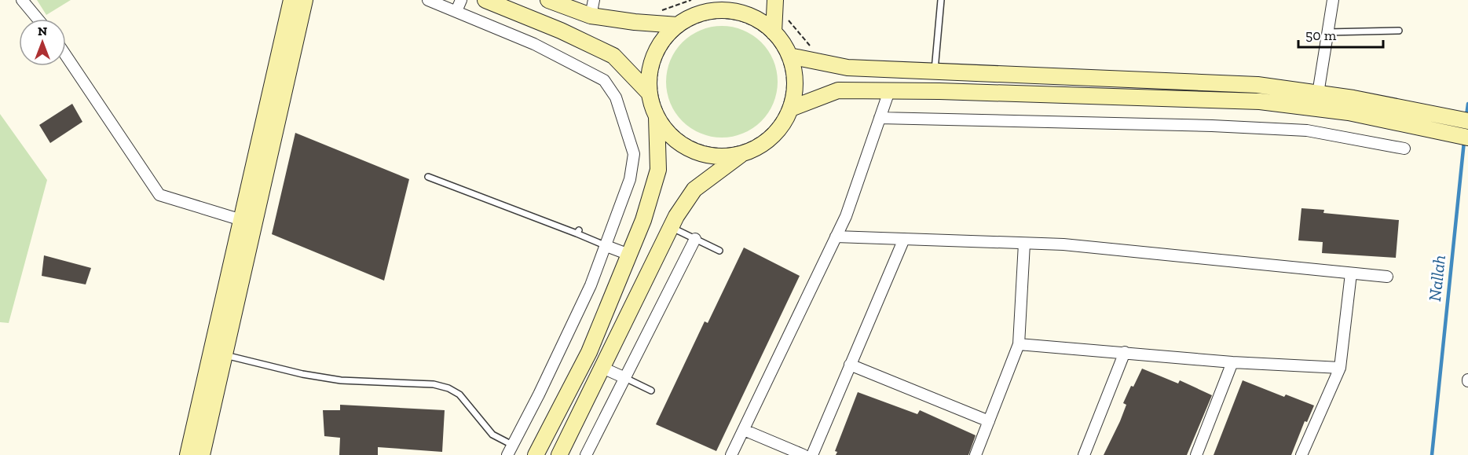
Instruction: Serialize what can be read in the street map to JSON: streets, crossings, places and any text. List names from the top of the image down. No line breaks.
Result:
{"water":["Nallah"],"scale_bar":"50 m","north":"top"}
